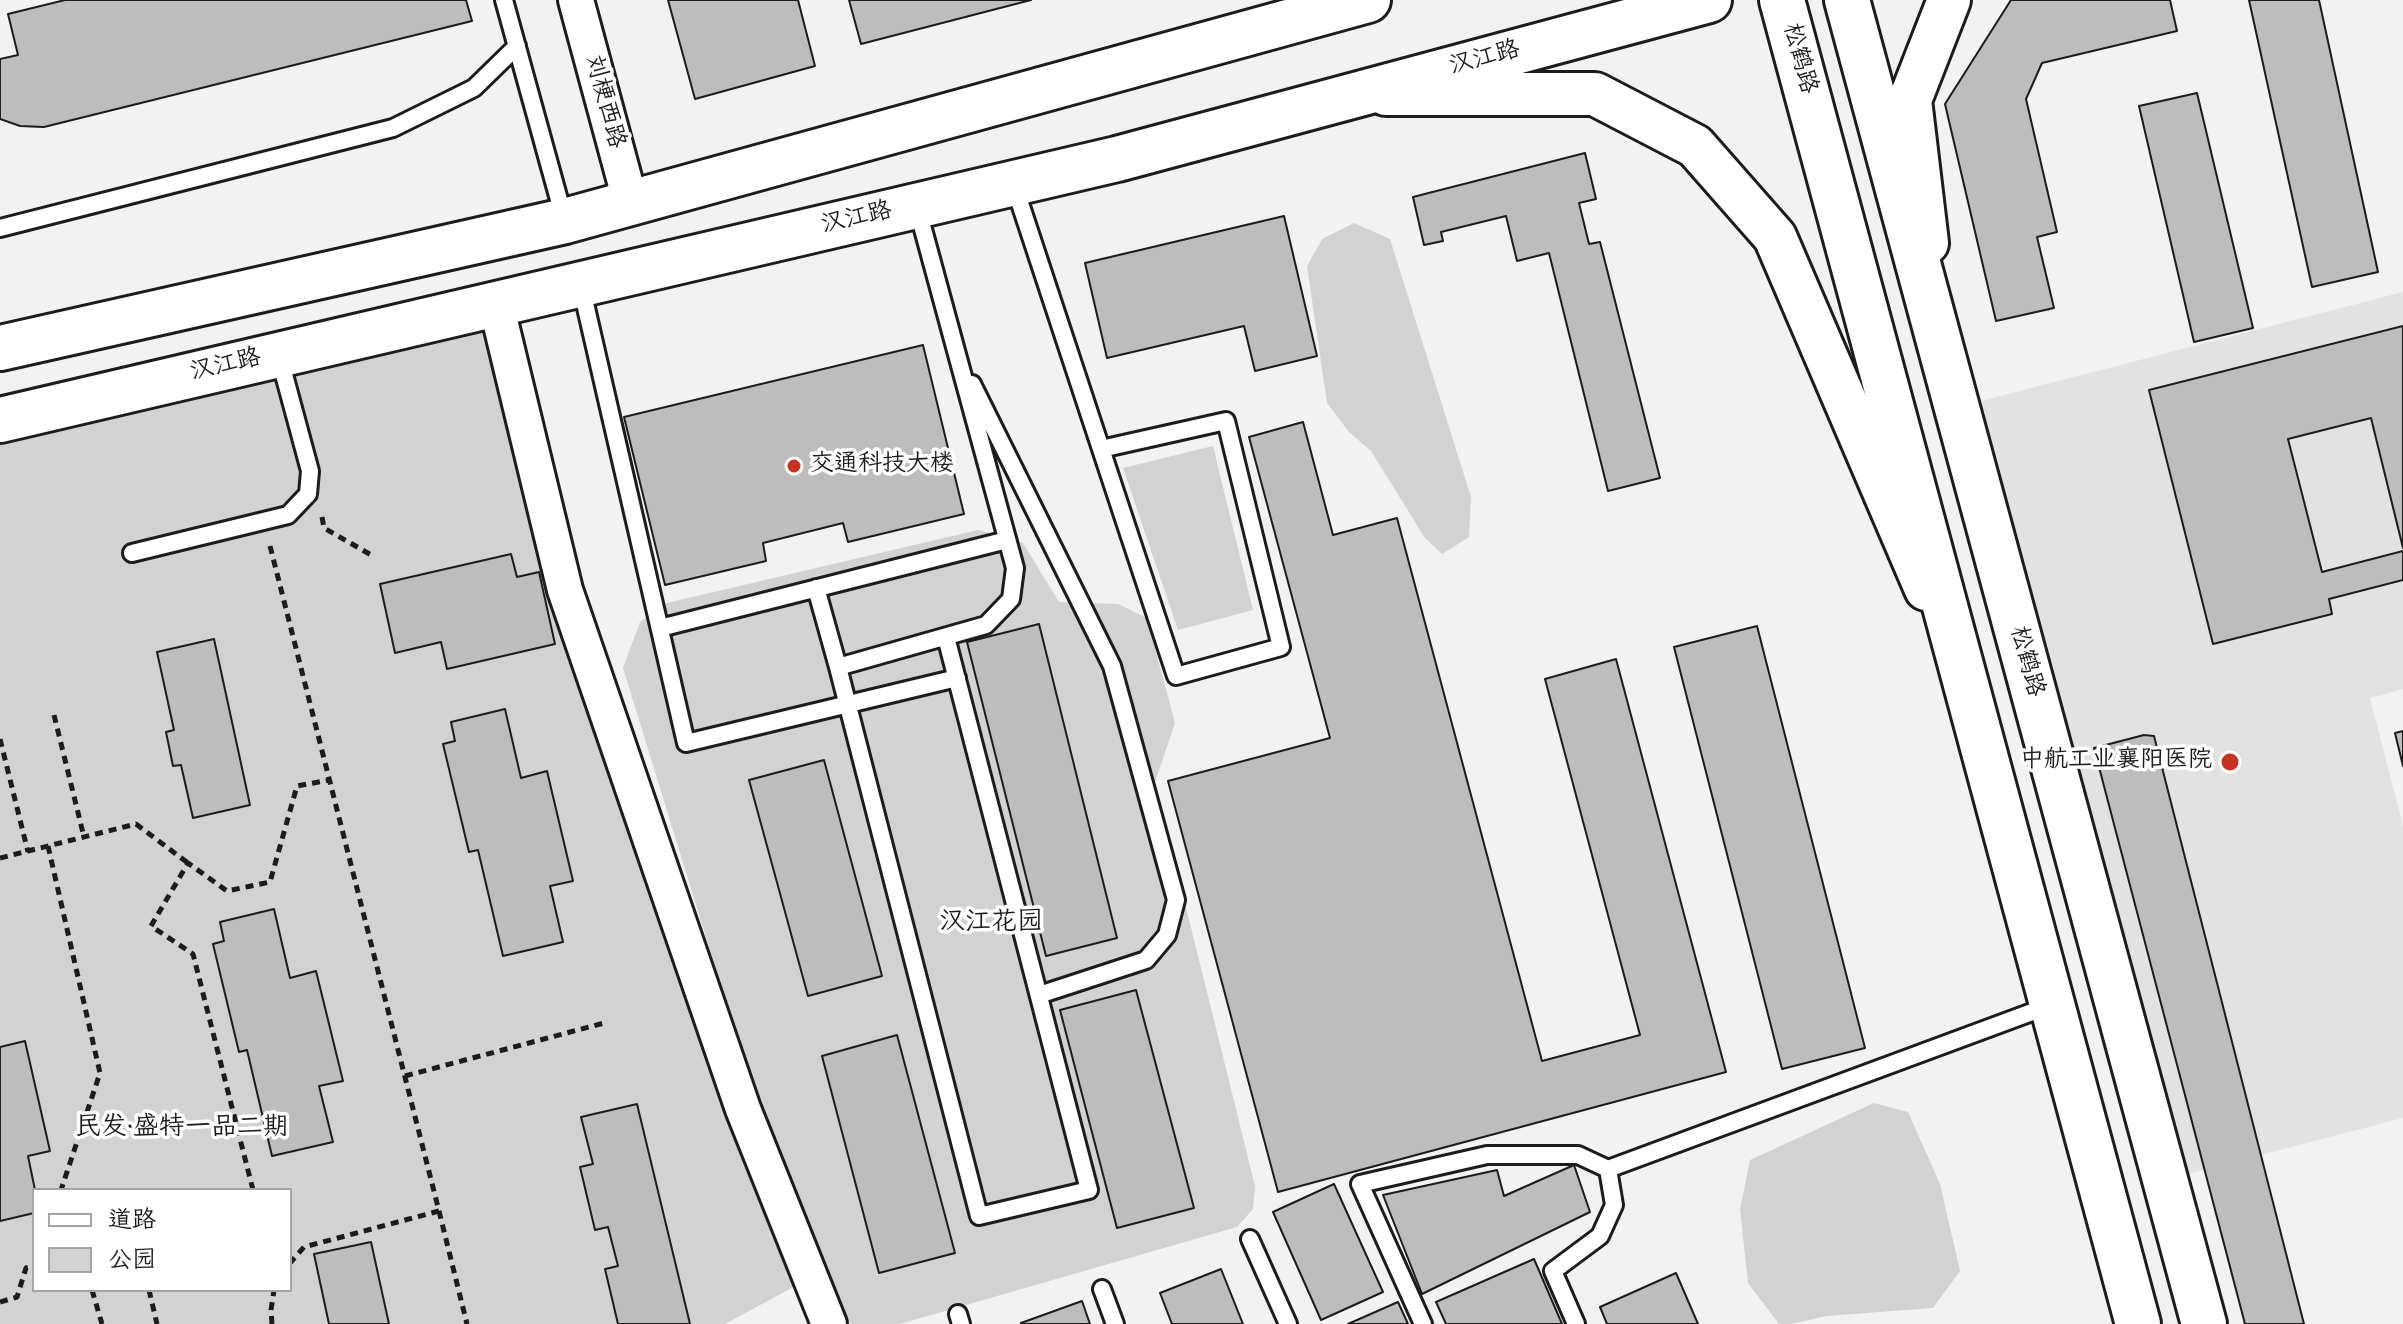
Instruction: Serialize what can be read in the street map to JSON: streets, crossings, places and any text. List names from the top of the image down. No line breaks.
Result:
{"streets":{"main road":["松鹤路","汉江路"],"street":["刘梗西路"]},"districts":["汉江花园","民发·盛特一品二期"],"places":["交通科技大楼","中航工业襄阳医院"],"legend":["道路","公园"]}
